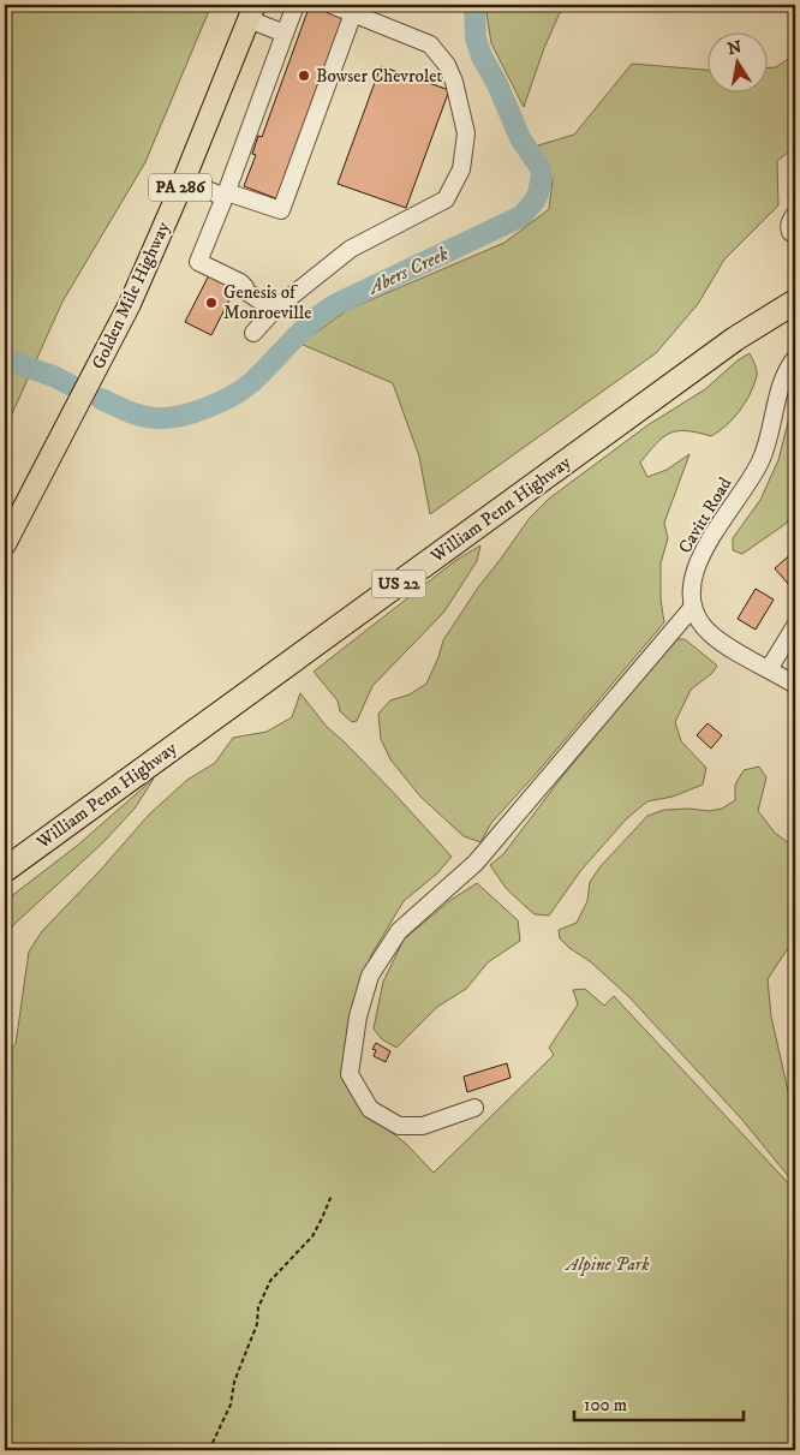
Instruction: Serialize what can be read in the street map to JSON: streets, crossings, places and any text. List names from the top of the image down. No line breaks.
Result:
{"streets":{"highway":["William Penn Highway","US 22"],"main road":["PA 286","Golden Mile Highway"],"street":["Cavitt Road"]},"water":["Abers Creek"],"parks":["Alpine Park"],"places":["Bowser Chevrolet","Genesis of Monroeville"],"scale_bar":"100 m","north":"top"}
